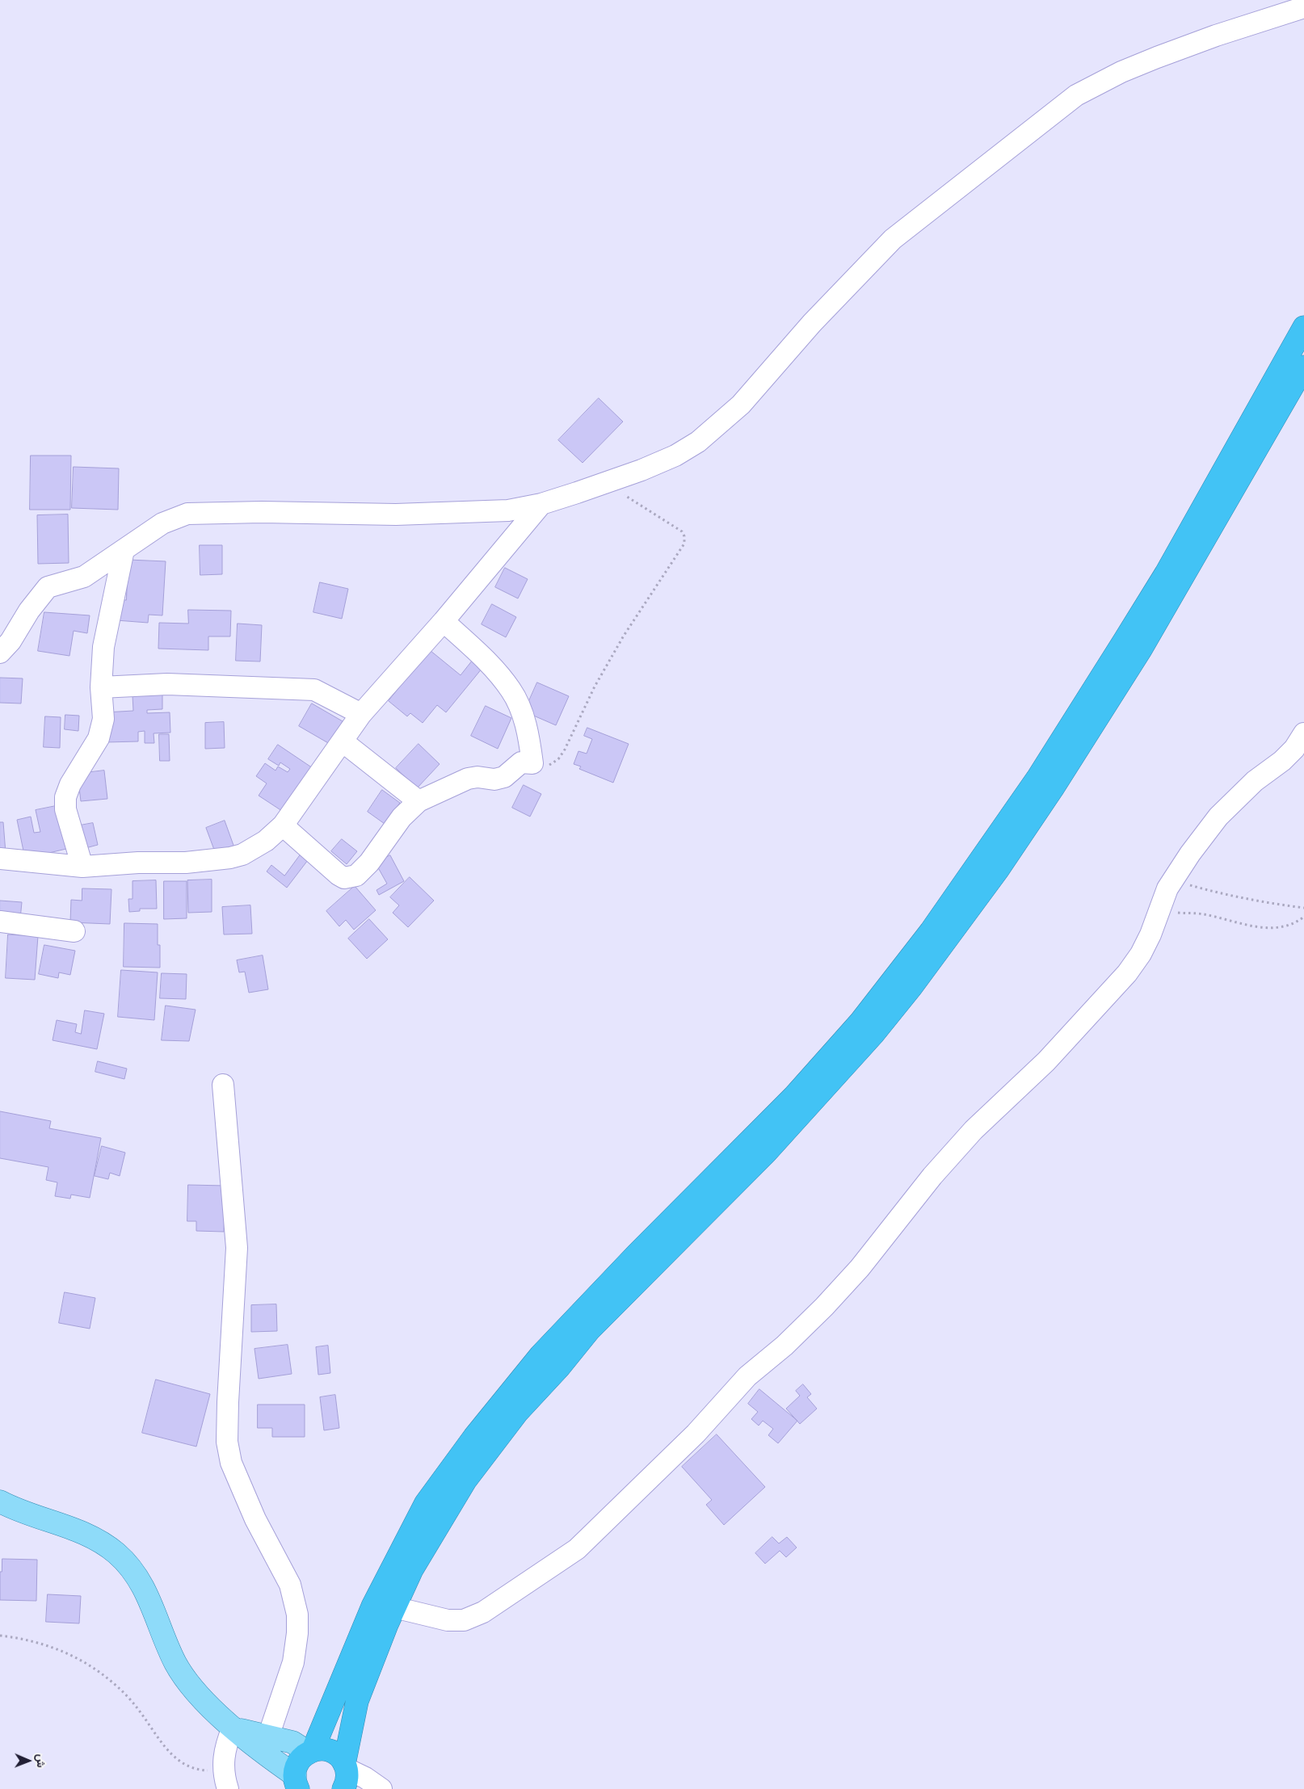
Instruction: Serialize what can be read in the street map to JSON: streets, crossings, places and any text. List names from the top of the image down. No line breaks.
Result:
{"north":"right"}
